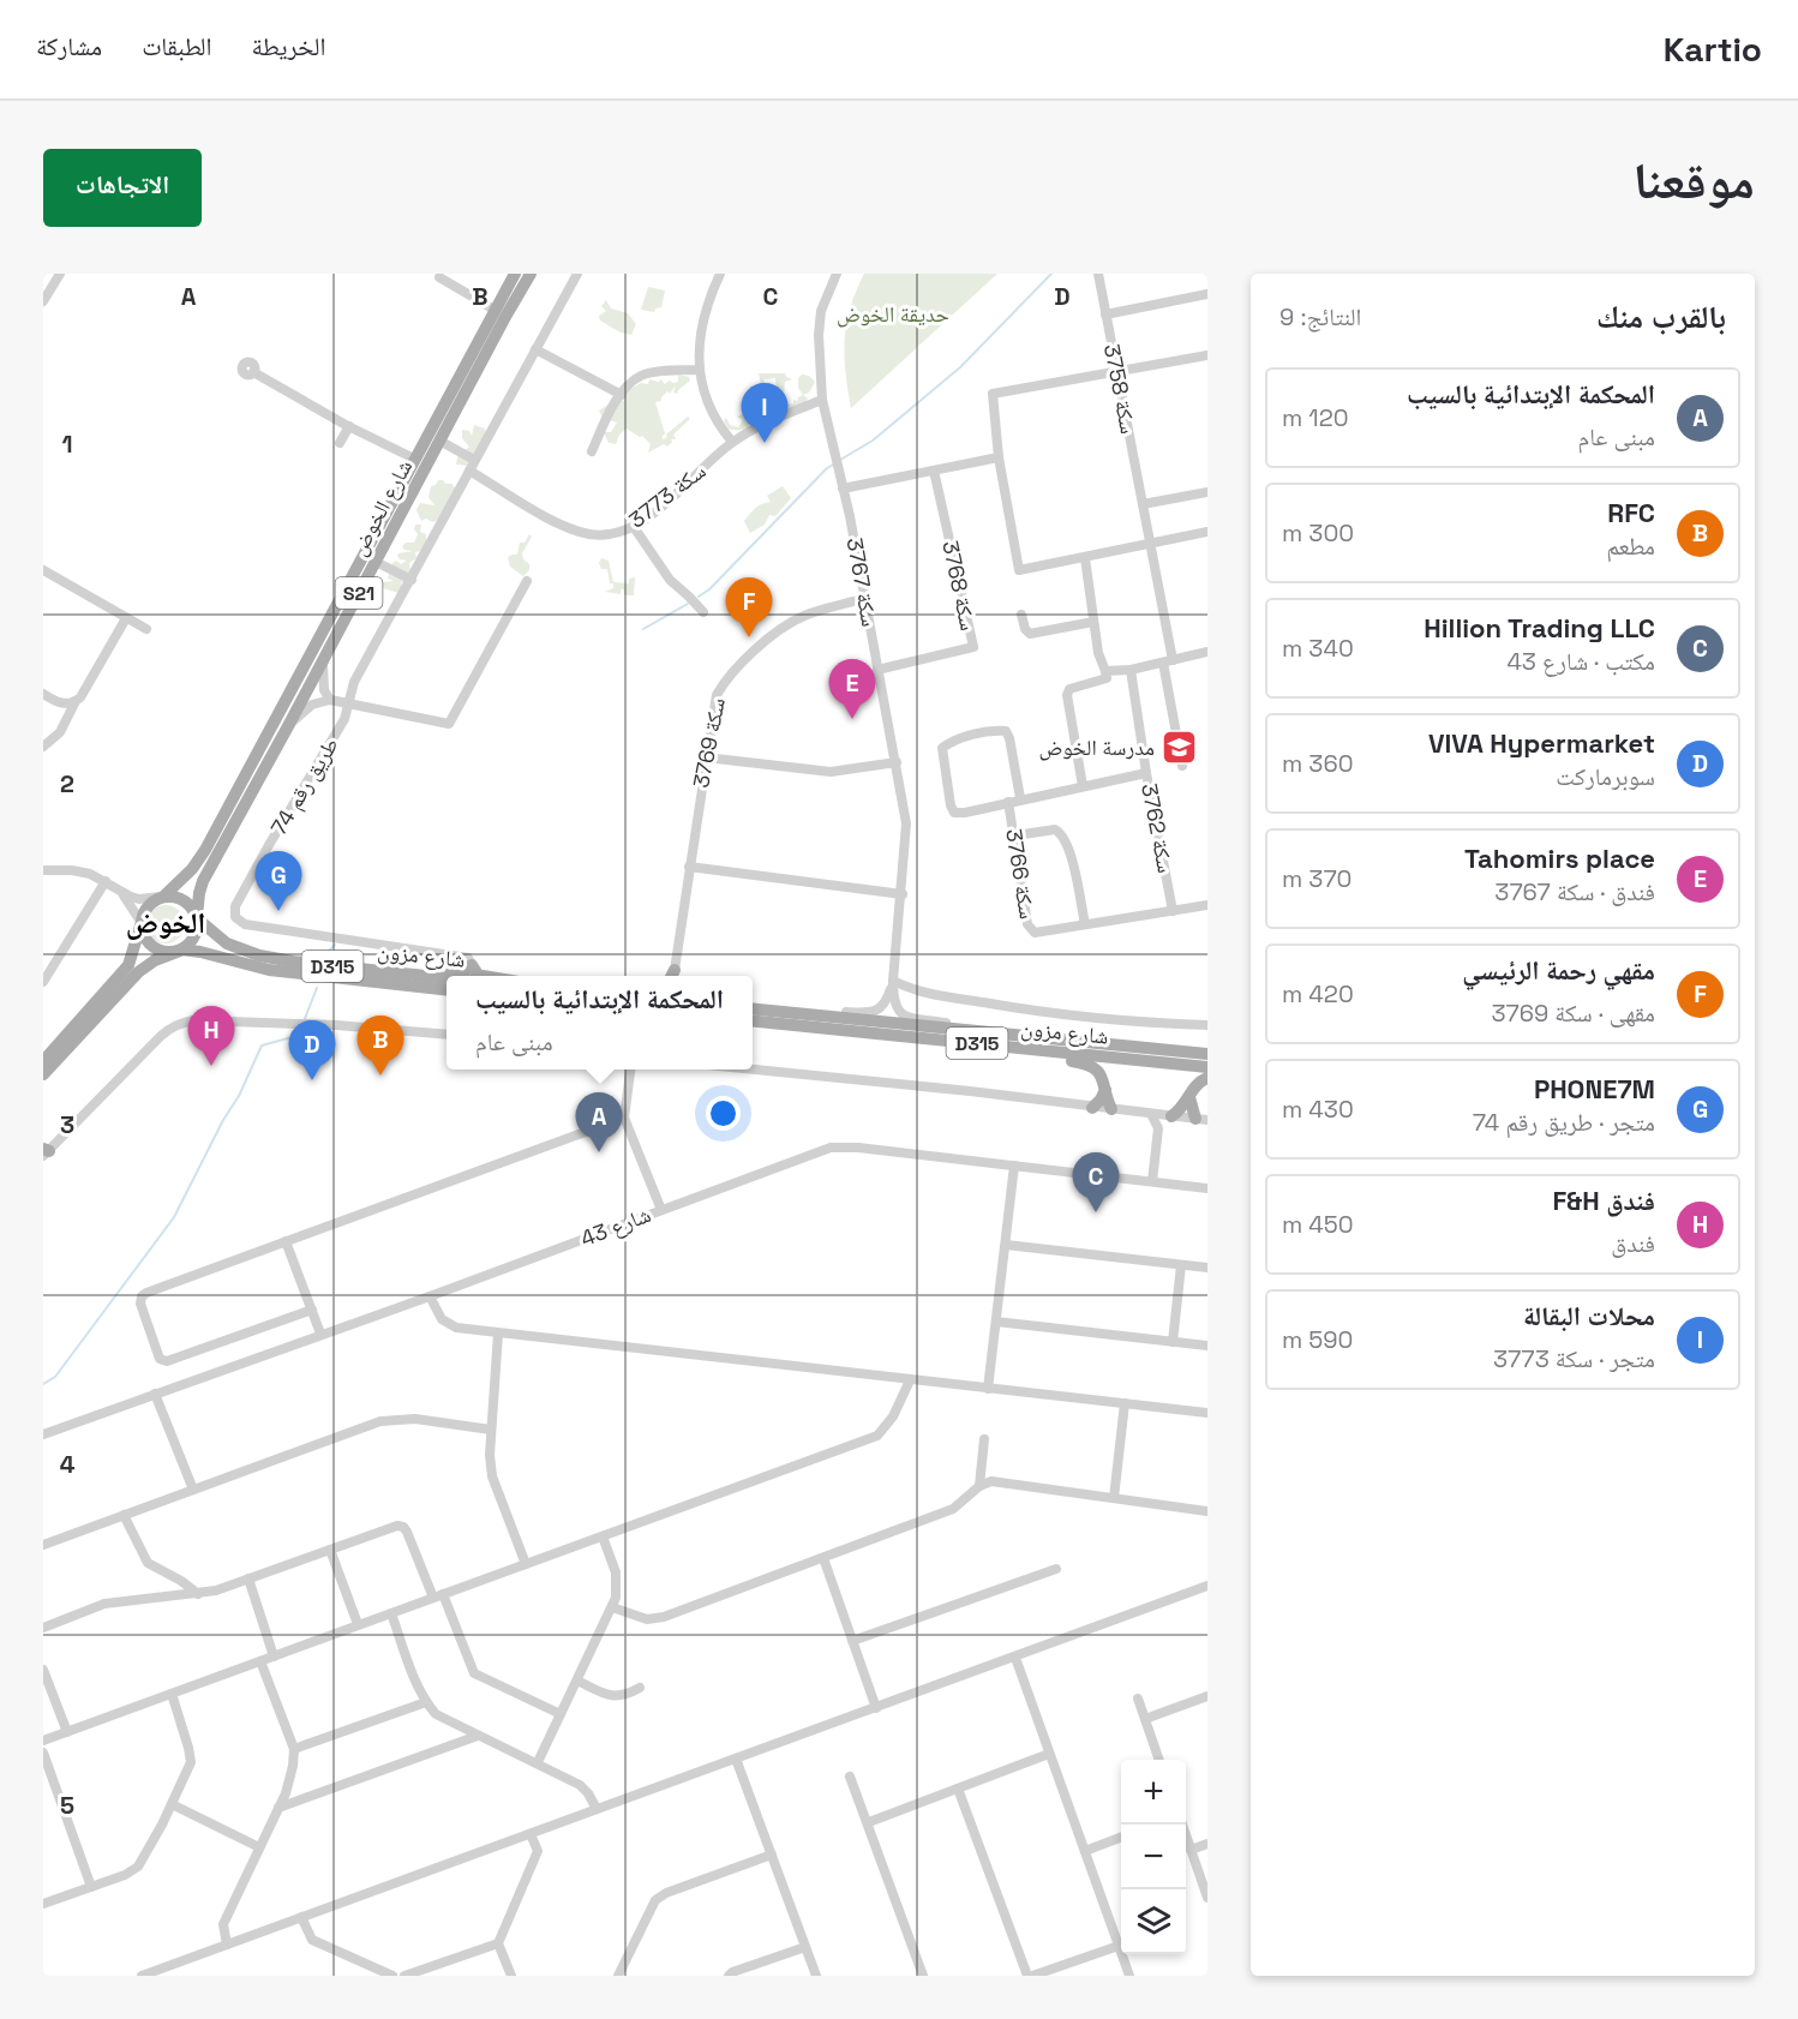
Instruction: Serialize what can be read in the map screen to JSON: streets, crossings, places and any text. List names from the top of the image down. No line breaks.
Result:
{"streets":{"main road":["شارع الخوض","S21","شارع مزون","D315"],"street":["سكة 3758","سكة 3773","سكة 3767","سكة 3768","سكة 3769","طريق رقم 74","سكة 3762","سكة 3766","شارع 43"]},"crossings":[["سكة 3773","سكة 3767"],["سكة 3773","طريق رقم 74"],["شارع الخوض","S21"],["شارع الخوض","طريق رقم 74"],["شارع الخوض","شارع مزون"],["سكة 3767","سكة 3768"],["سكة 3767","سكة 3769"],["S21","شارع مزون"],["سكة 3762","سكة 3766"]],"districts":["الخوض"],"parks":["حديقة الخوض"],"places":{"school or university":["مدرسة الخوض"]},"page":{"header":"Kartio","nav":["الخريطة","الطبقات","مشاركة"],"title":"موقعنا","buttons":"الاتجاهات","heading":["بالقرب منك","النتائج: 9"],"list":[{"mark":"A","name":"المحكمة الإبتدائية بالسيب","note":"مبنى عام","value":"120 m"},{"mark":"B","name":"RFC","note":"مطعم","value":"300 m"},{"mark":"C","name":"Hillion Trading LLC","note":"مكتب · شارع 43","value":"340 m"},{"mark":"D","name":"VIVA Hypermarket","note":"سوبرماركت","value":"360 m"},{"mark":"E","name":"Tahomirs place","note":"فندق · سكة 3767","value":"370 m"},{"mark":"F","name":"مقهي رحمة الرئيسي","note":"مقهى · سكة 3769","value":"420 m"},{"mark":"G","name":"PHONE7M","note":"متجر · طريق رقم 74","value":"430 m"},{"mark":"H","name":"فندق F&H","note":"فندق","value":"450 m"},{"mark":"I","name":"محلات البقالة","note":"متجر · سكة 3773","value":"590 m"}],"pins":["I","F","E","G","H","B","D","A","C"],"popup":["المحكمة الإبتدائية بالسيب","مبنى عام"],"map_buttons":["+","−"]},"grid":{"columns":["A","B","C","D"],"rows":["1","2","3","4","5"]}}
